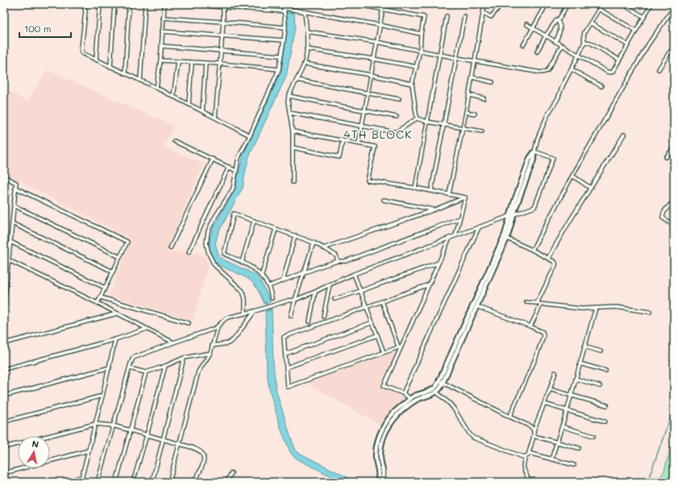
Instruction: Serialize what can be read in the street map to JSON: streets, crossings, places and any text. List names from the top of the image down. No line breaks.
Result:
{"districts":["4TH BLOCK"],"scale_bar":"100 m","north":"top"}
